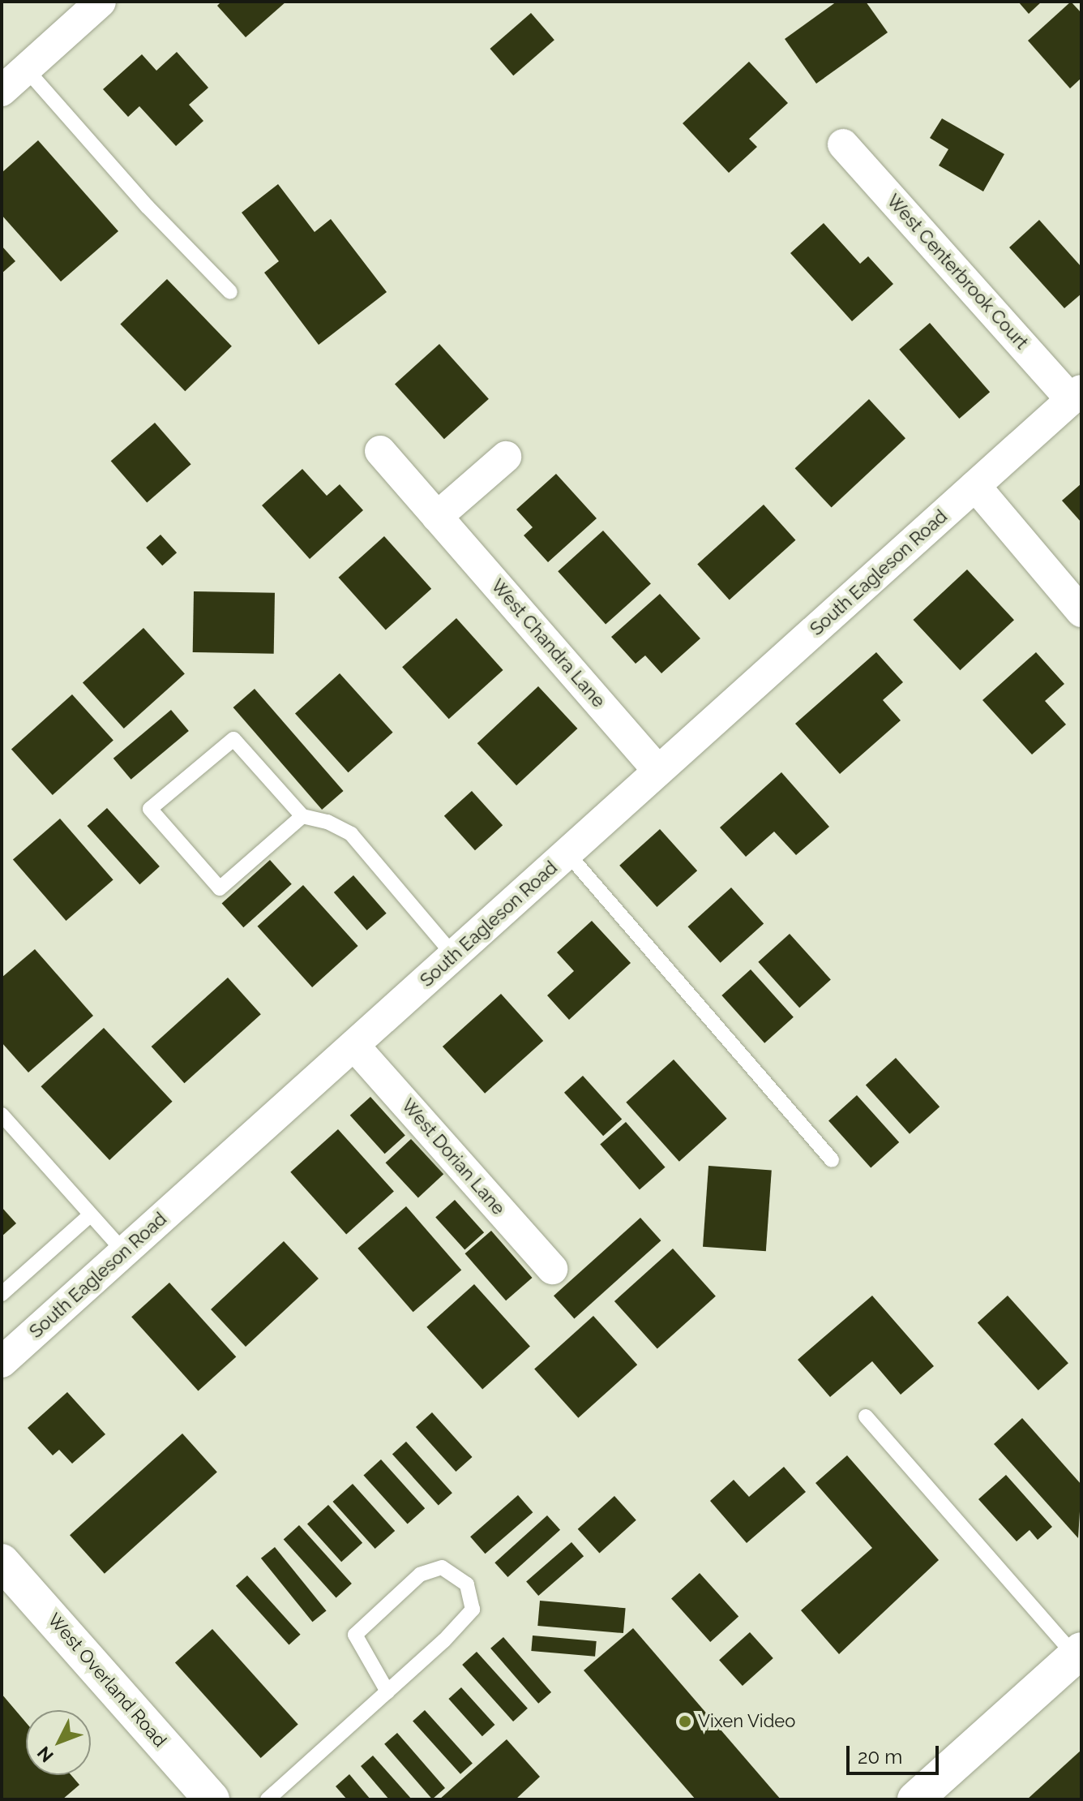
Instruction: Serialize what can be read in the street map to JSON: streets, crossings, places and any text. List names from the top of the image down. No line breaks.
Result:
{"streets":{"main road":["West Overland Road"],"street":["West Centerbrook Court","South Eagleson Road","West Chandra Lane","West Dorian Lane"]},"crossings":[["West Centerbrook Court","South Eagleson Road"],["South Eagleson Road","West Chandra Lane"],["South Eagleson Road","West Dorian Lane"]],"places":["Vixen Video"],"scale_bar":"20 m","north":"bottom left"}
